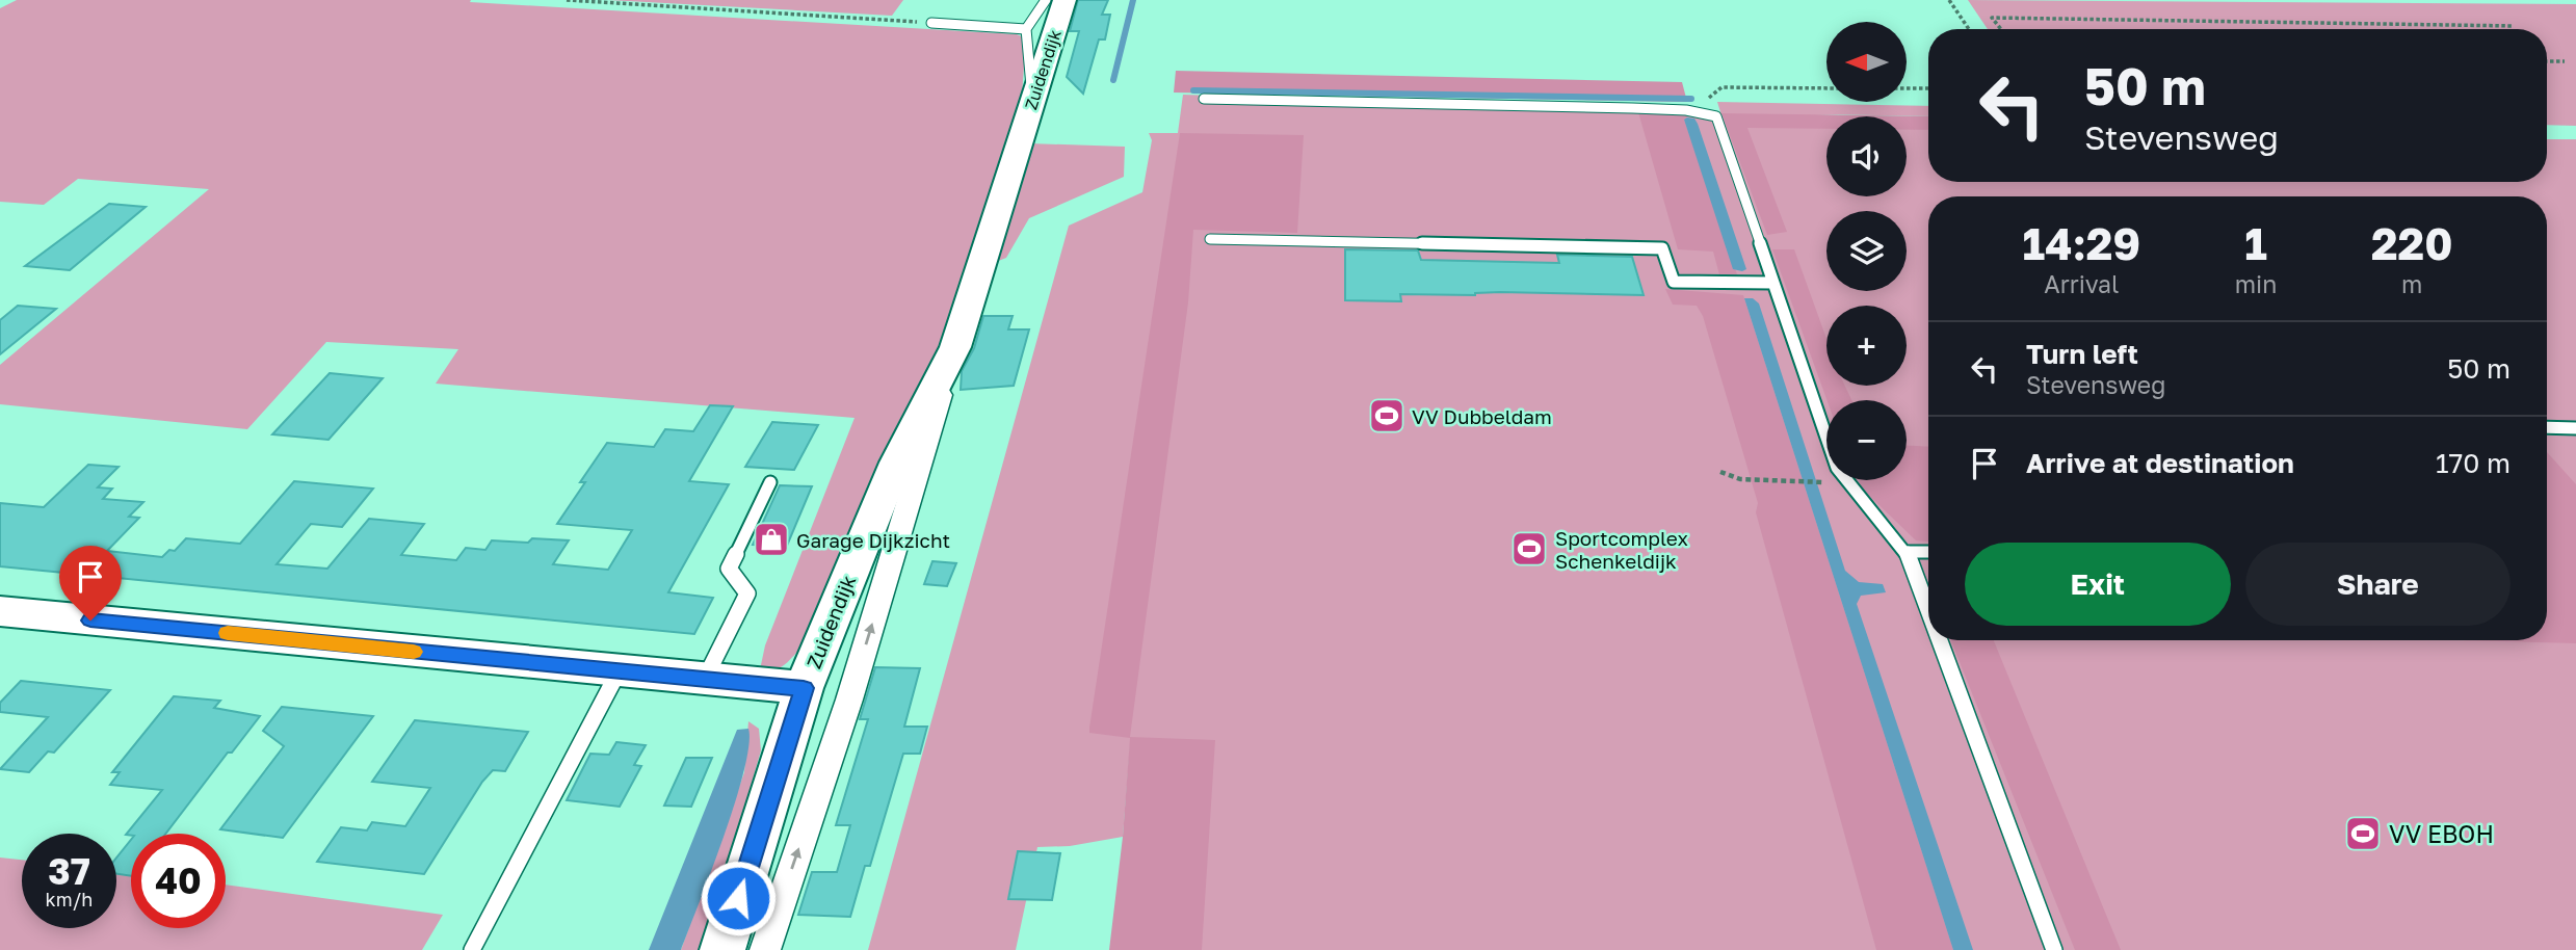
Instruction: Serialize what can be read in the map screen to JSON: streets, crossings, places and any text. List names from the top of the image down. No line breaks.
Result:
{"streets":{"street":["Zuidendijk"]},"places":{"sports":["VV Dubbeldam","Sportcomplex Schenkeldijk","VV EBOH"],"shop":["Garage Dijkzicht"]},"north":"left","page":{"map_buttons":["+","−"],"turn":["50 m","Stevensweg"],"eta":["14:29","Arrival","1","min","220","m"],"list":[{"name":"Turn left","note":"Stevensweg","value":"50 m"},{"name":"Arrive at destination","value":"170 m"}],"buttons":["Exit","Share"],"speed":"37 km/h","limit":"40"}}
